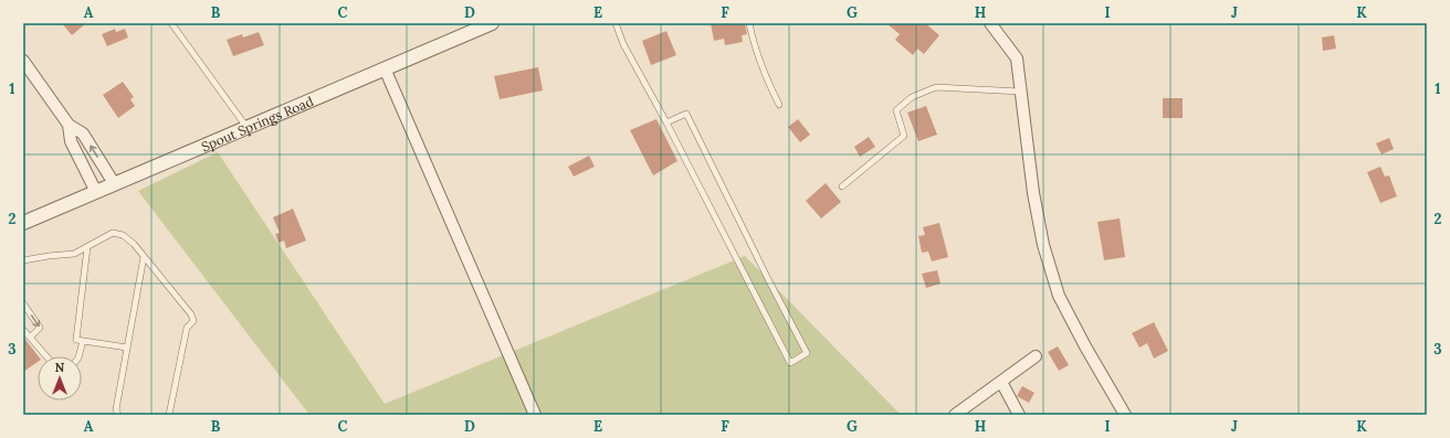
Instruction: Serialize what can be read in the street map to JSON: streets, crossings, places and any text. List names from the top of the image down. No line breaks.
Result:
{"streets":{"street":["Spout Springs Road"]},"north":"top","grid":{"columns":["A","B","C","D","E","F","G","H","I","J","K"],"rows":["1","2","3"]}}
